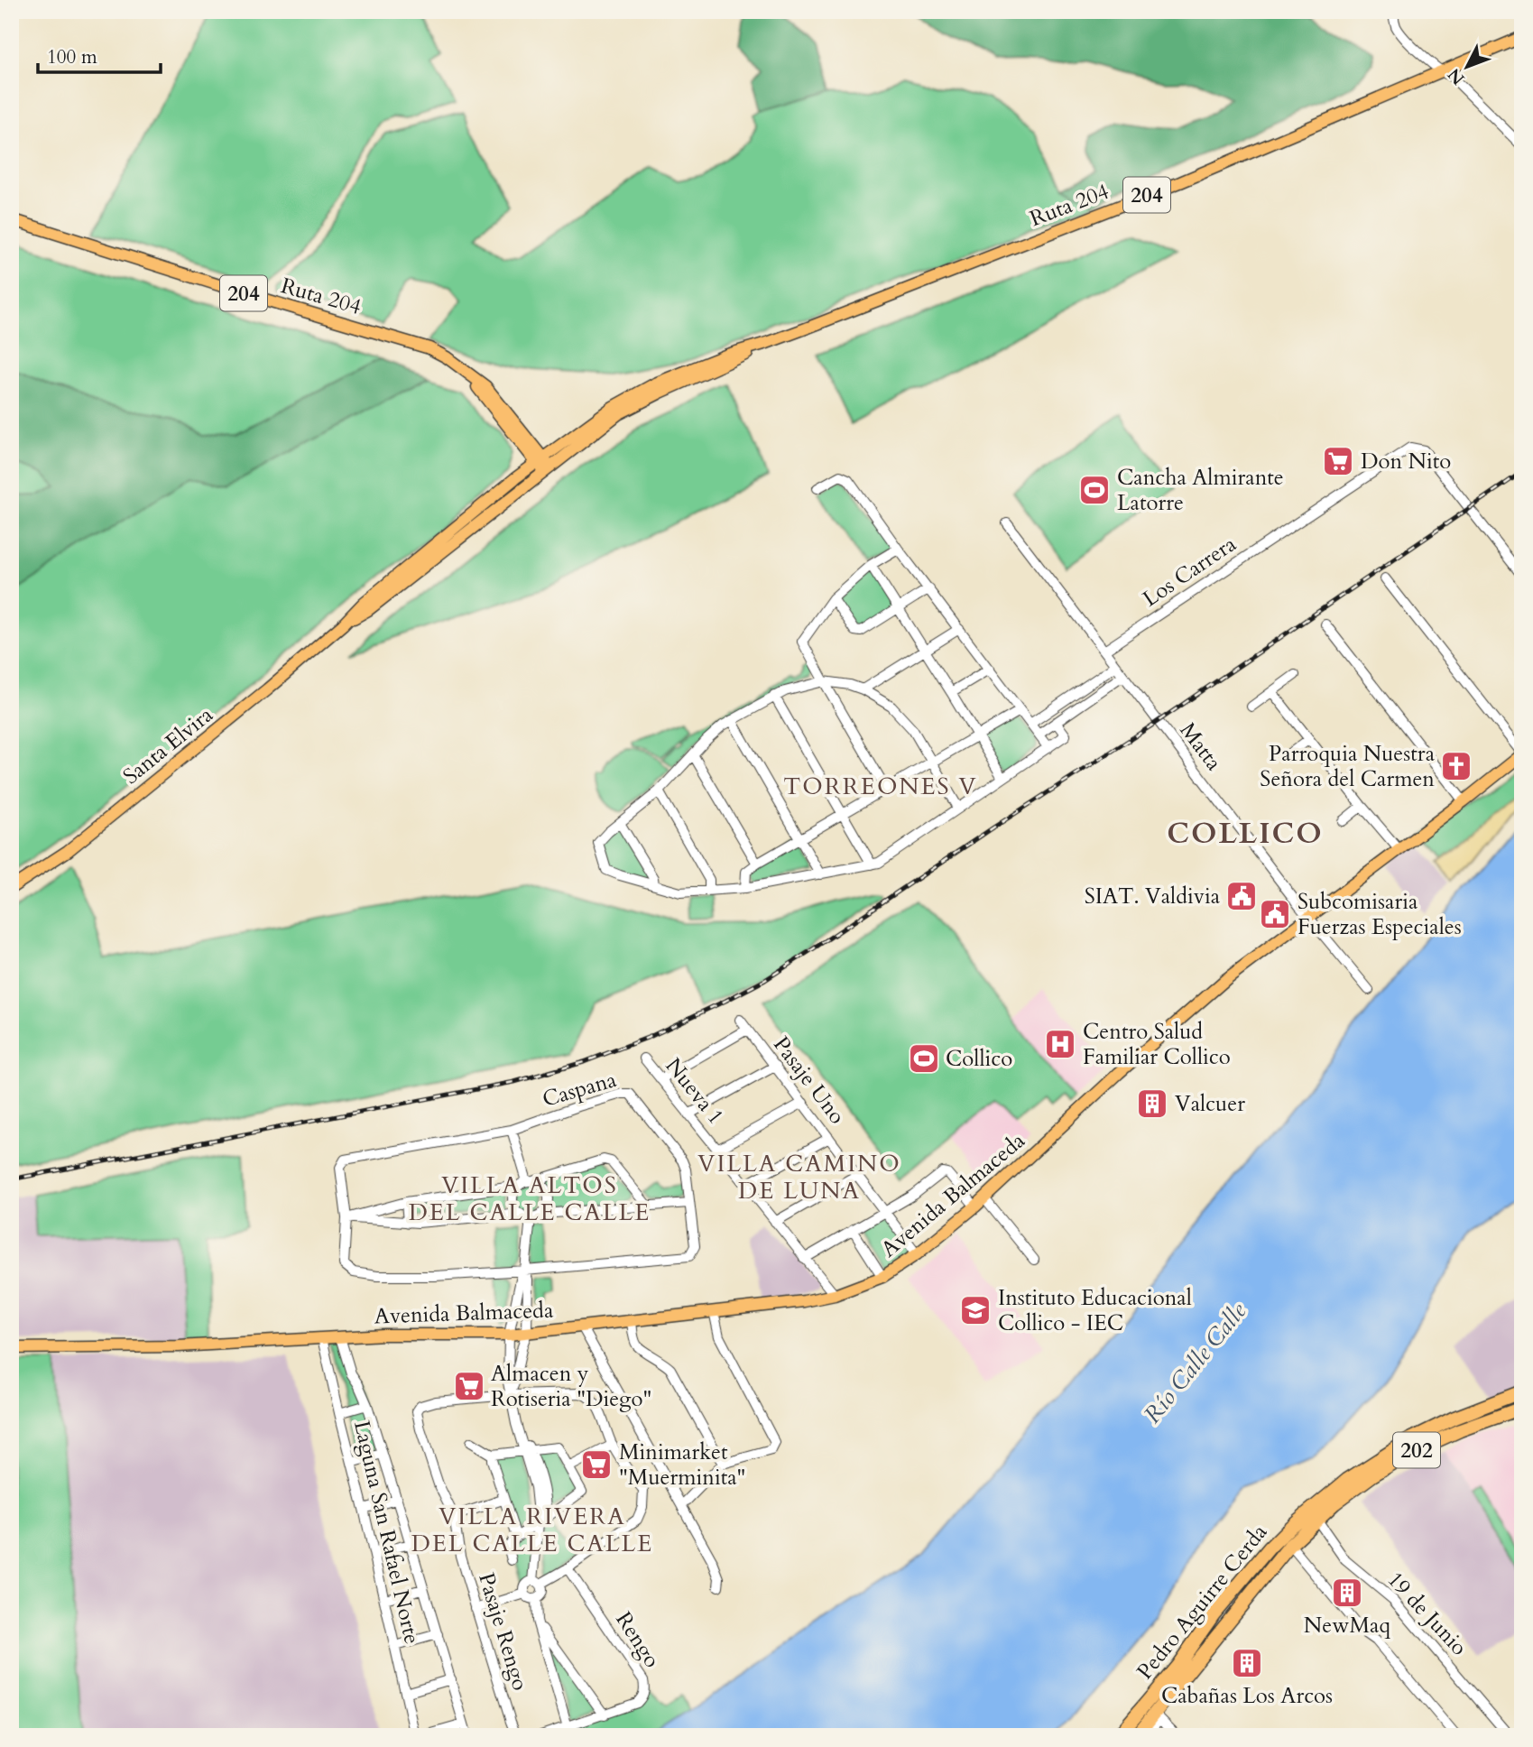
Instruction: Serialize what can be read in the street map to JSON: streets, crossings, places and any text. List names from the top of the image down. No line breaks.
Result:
{"streets":{"highway":["202","Pedro Aguirre Cerda"],"main road":["204","Ruta 204","Santa Elvira","Avenida Balmaceda"],"street":["Los Carrera","Matta","Pasaje Uno","Caspana","Nueva 1","Laguna San Rafael Norte","19 de Junio","Pasaje Rengo","Rengo"]},"crossings":[["Ruta 204","Santa Elvira"],["Los Carrera","Matta"],["Matta","Avenida Balmaceda"],["Pasaje Uno","Avenida Balmaceda"],["Nueva 1","Avenida Balmaceda"],["Avenida Balmaceda","Laguna San Rafael Norte"],["Pedro Aguirre Cerda","19 de Junio"]],"districts":["TORREONES V","COLLICO","VILLA CAMINO DE LUNA","VILLA ALTOS DEL CALLE CALLE","VILLA RIVERA DEL CALLE CALLE"],"water":["Río Calle Calle"],"places":{"supermarket":["Don Nito","Almacen y Rotiseria \"Diego\"","Minimarket \"Muerminita\""],"sports":["Cancha Almirante Latorre","Collico"],"church":["Parroquia Nuestra Señora del Carmen"],"public building":["SIAT. Valdivia","Subcomisaria Fuerzas Especiales"],"hospital":["Centro Salud Familiar Collico"],"building":["Valcuer","NewMaq","Cabañas Los Arcos"],"school or university":["Instituto Educacional Collico - IEC"]},"scale_bar":"100 m","north":"bottom left"}
